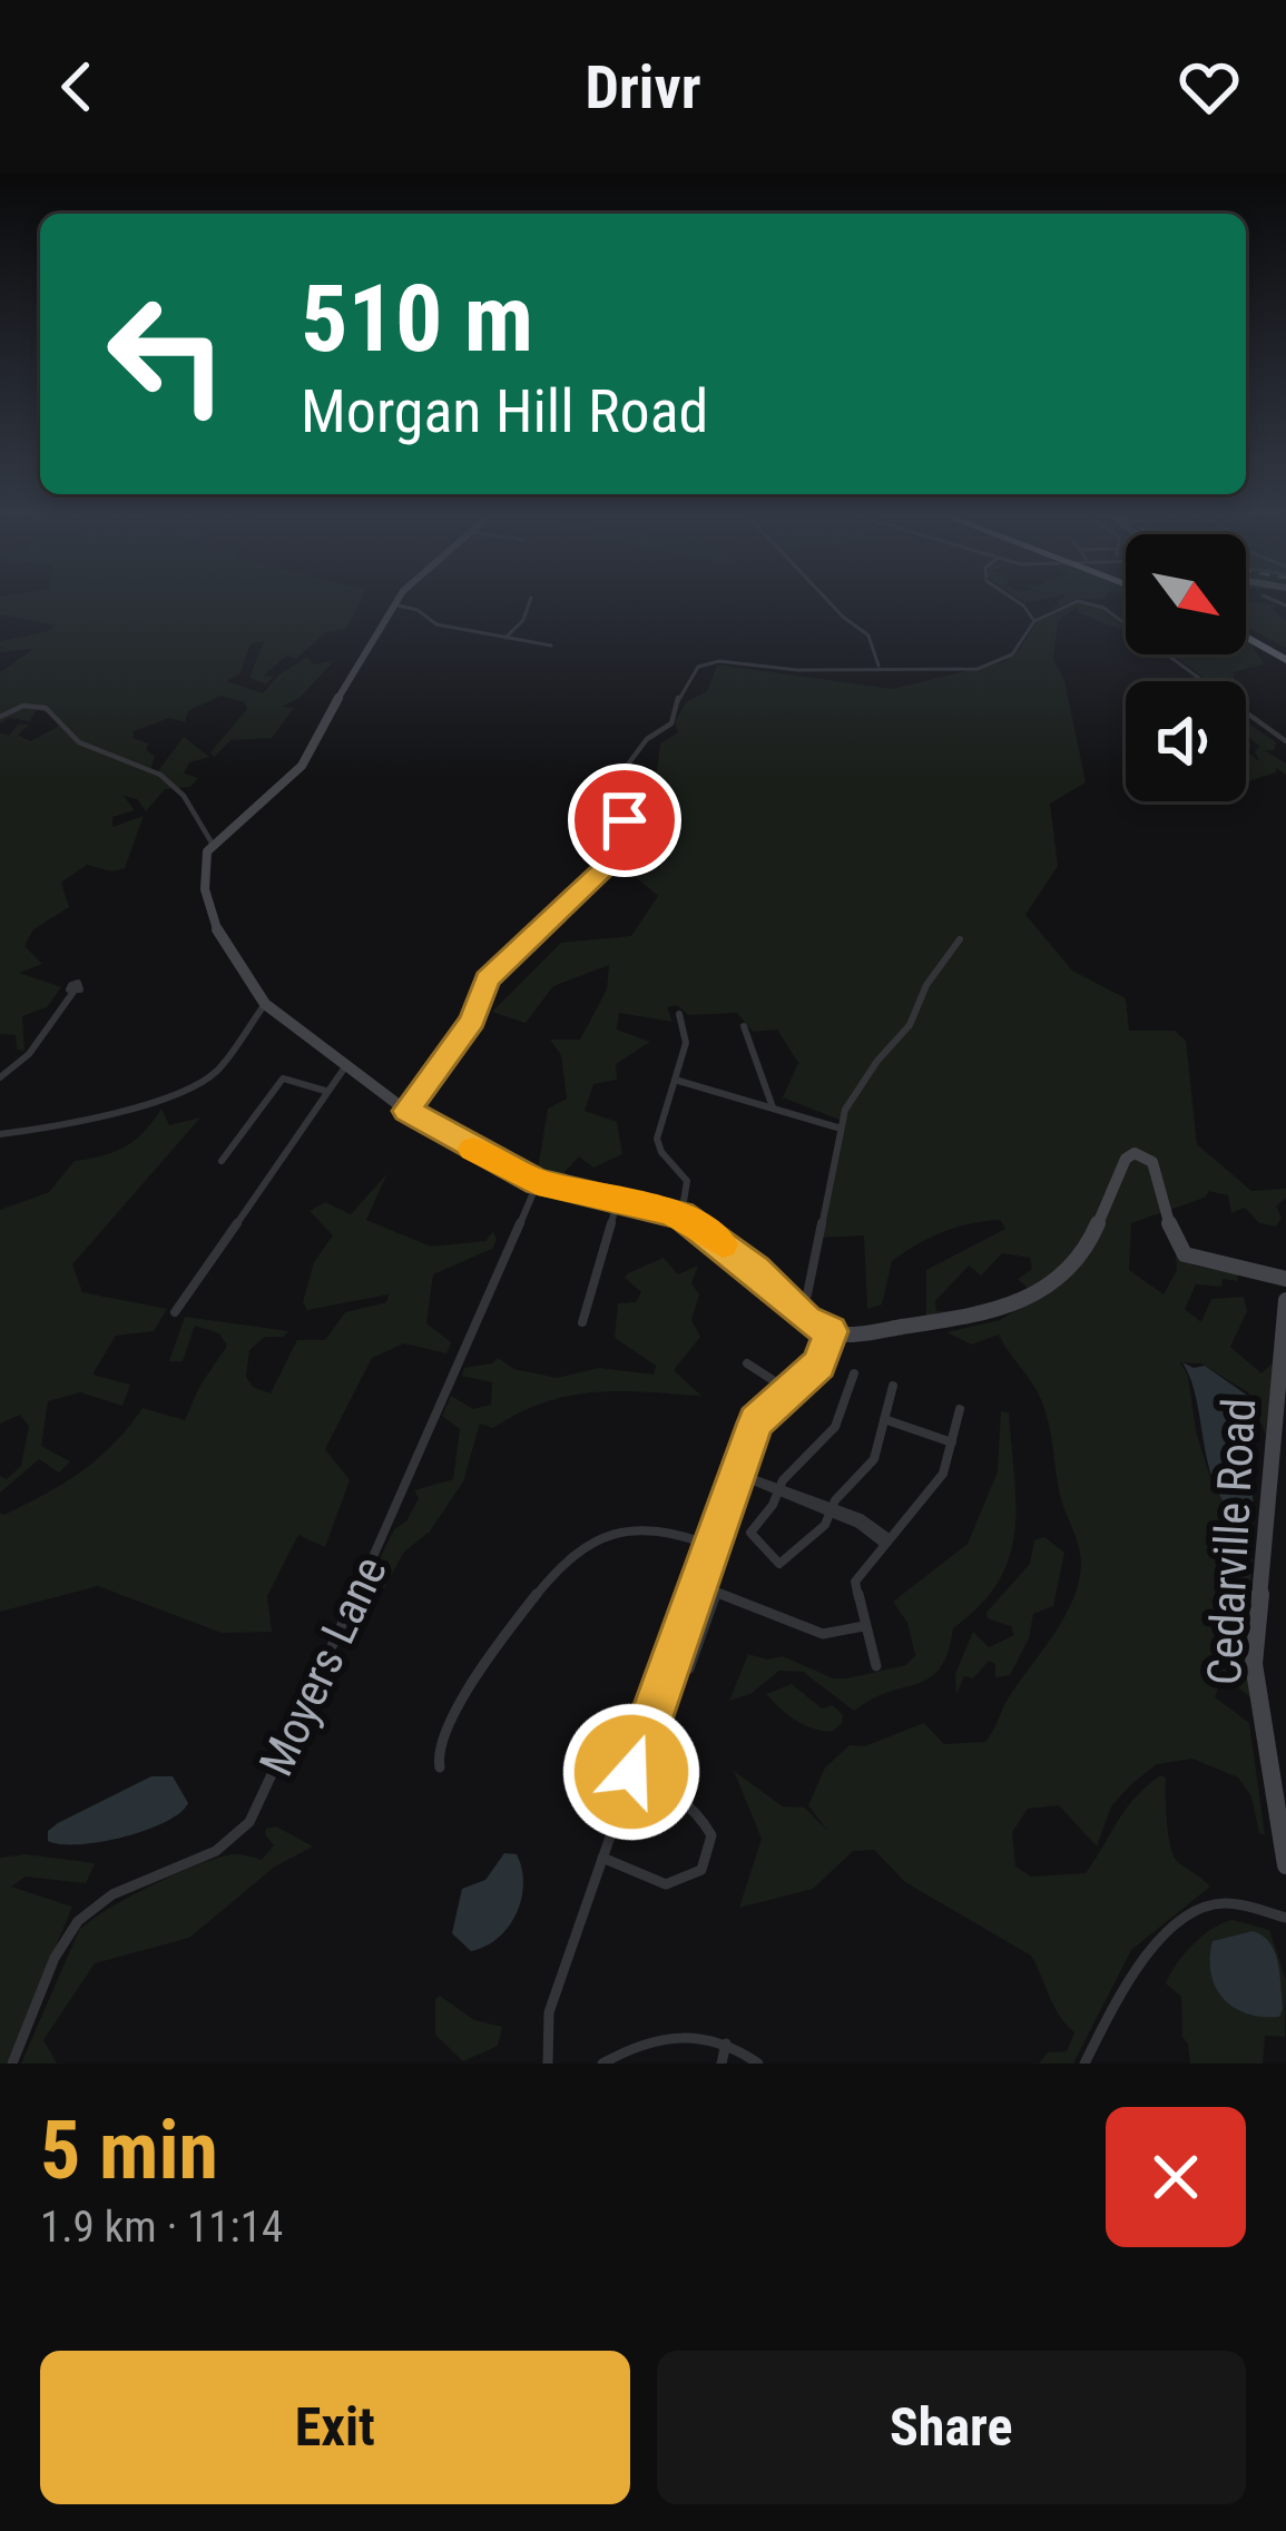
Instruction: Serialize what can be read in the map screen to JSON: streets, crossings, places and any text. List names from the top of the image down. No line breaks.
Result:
{"streets":{"main road":["Cedarville Road"],"street":["Moyers Lane"]},"north":"bottom right","page":{"header":"Drivr","turn":["510 m","Morgan Hill Road"],"heading":["5 min","1.9 km · 11:14"],"buttons":["Exit","Share"]}}
